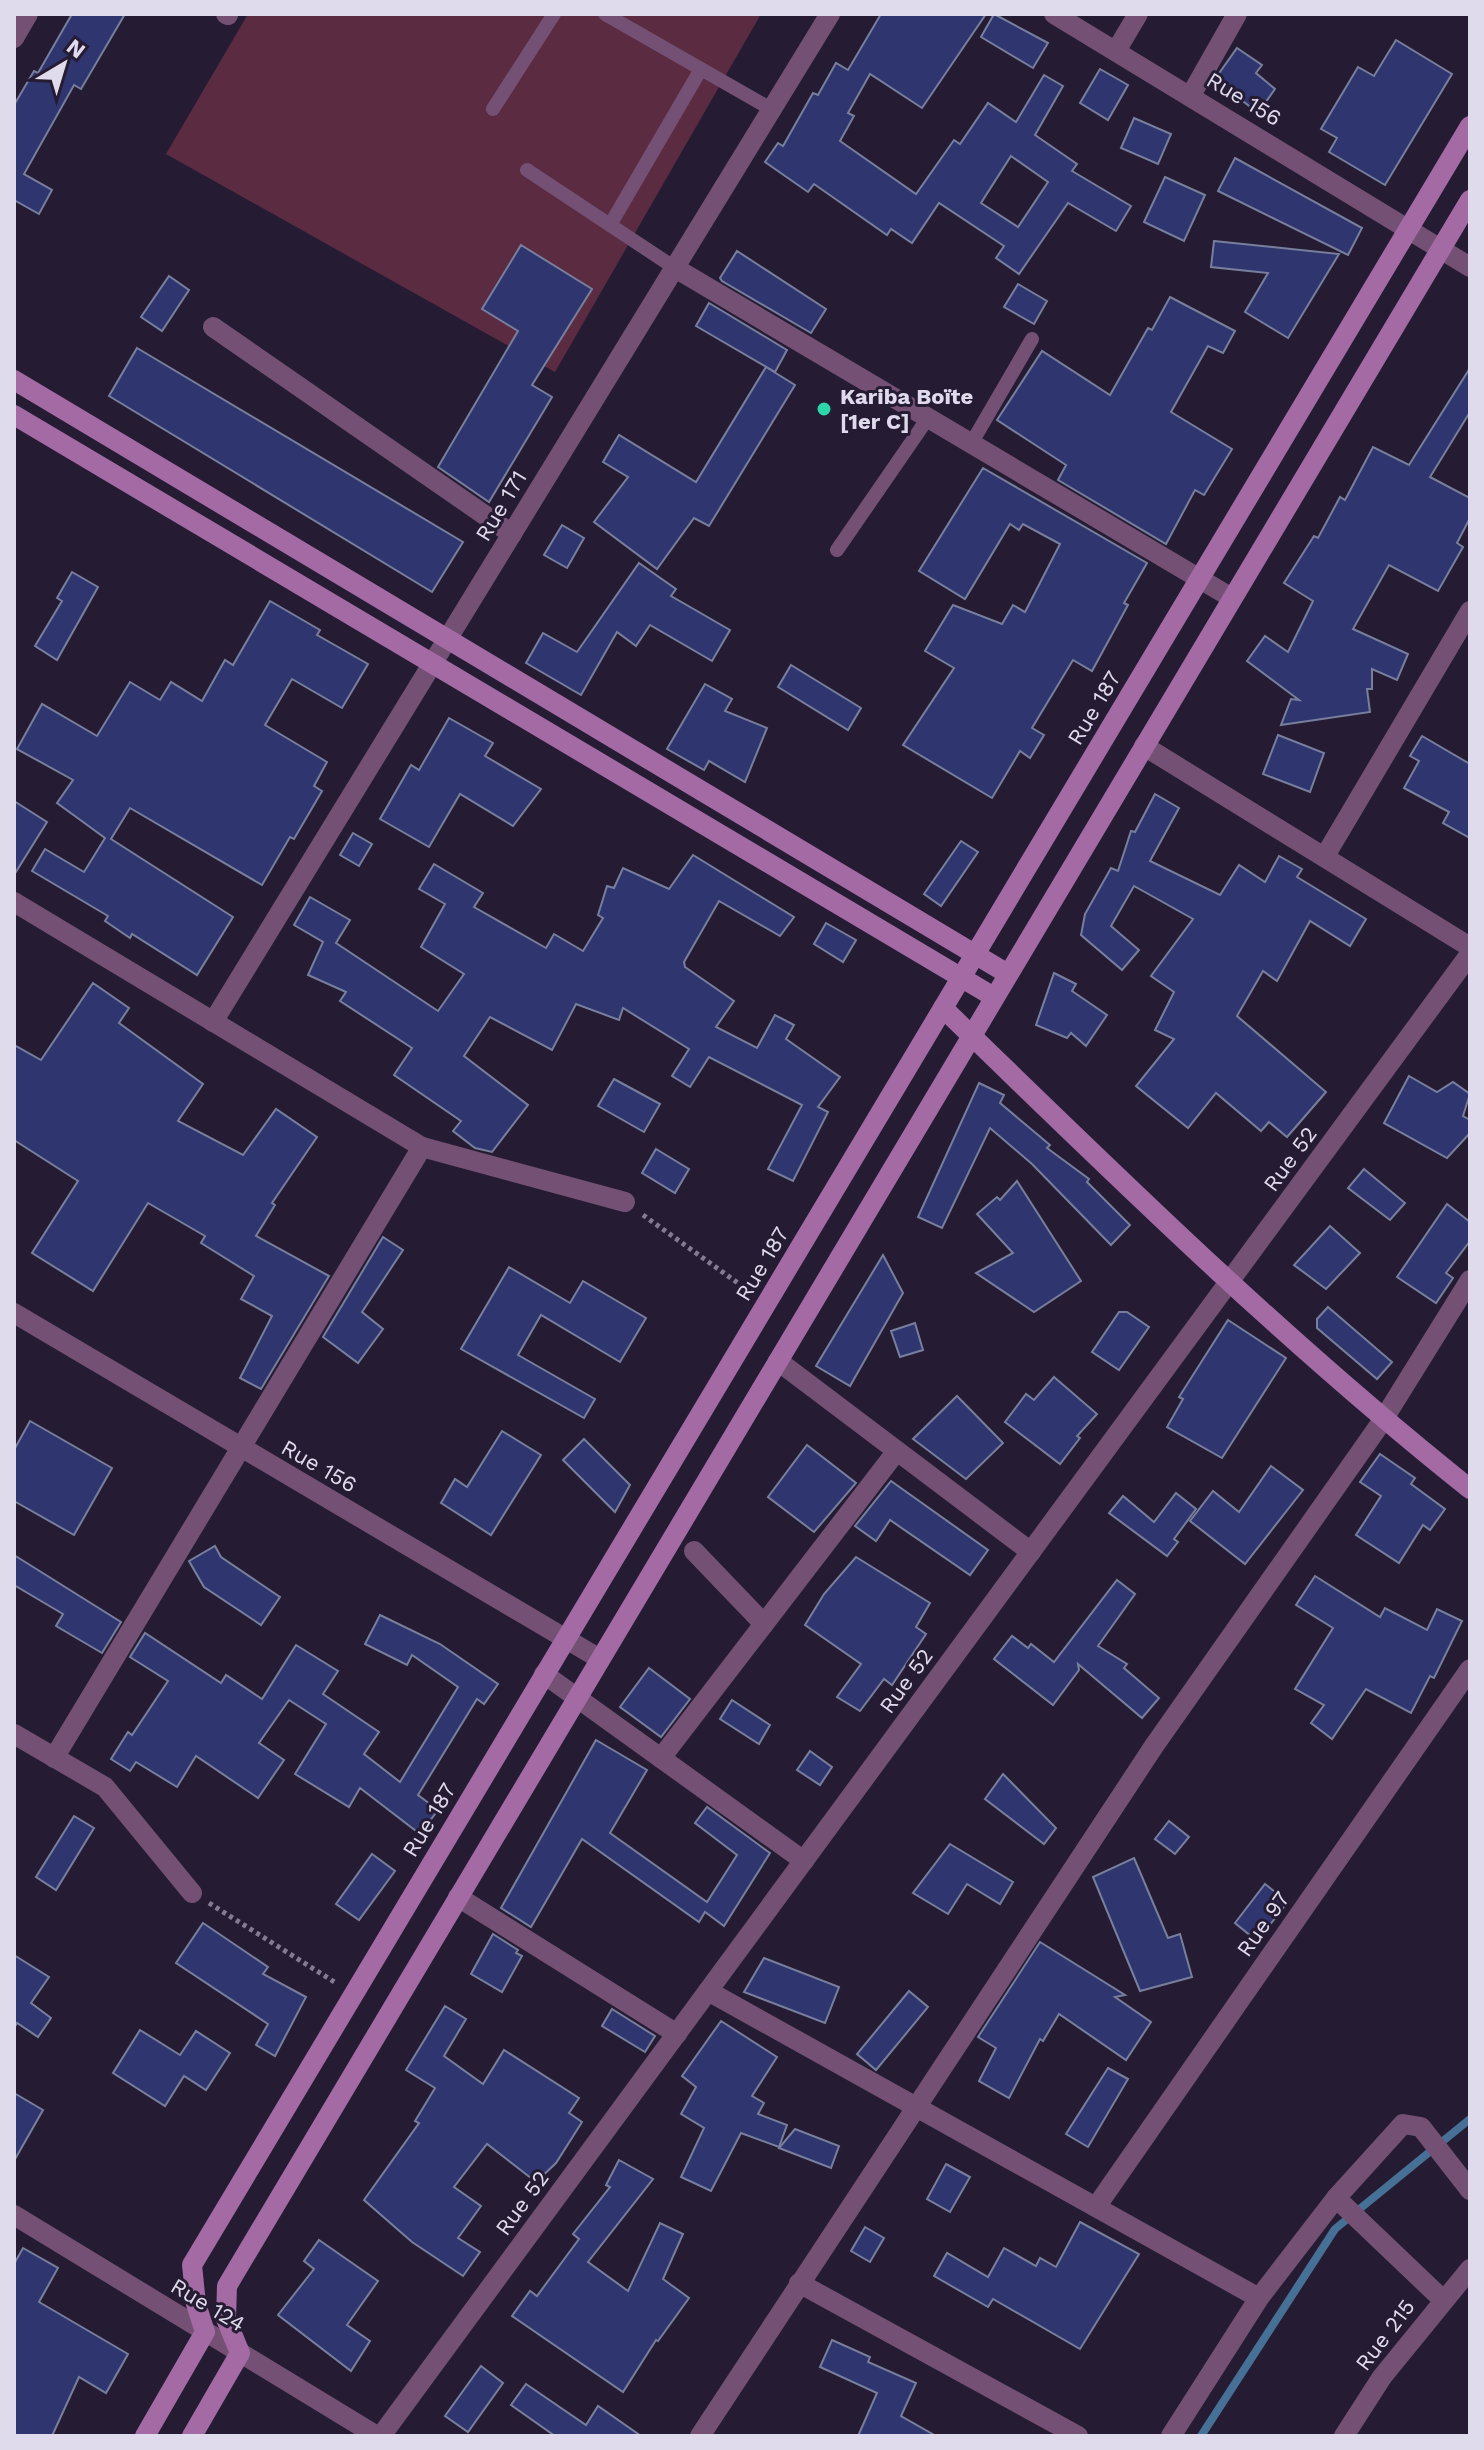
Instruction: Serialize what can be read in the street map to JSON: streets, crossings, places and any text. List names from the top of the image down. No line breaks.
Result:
{"streets":{"street":["Rue 156","Rue 171","Rue 187","Rue 52","Rue 97","Rue 124","Rue 215"]},"crossings":[["Rue 156","Rue 187"],["Rue 187","Rue 124"],["Rue 52","Rue 124"]],"places":["Kariba Boïte [1er C]"],"north":"top right"}
